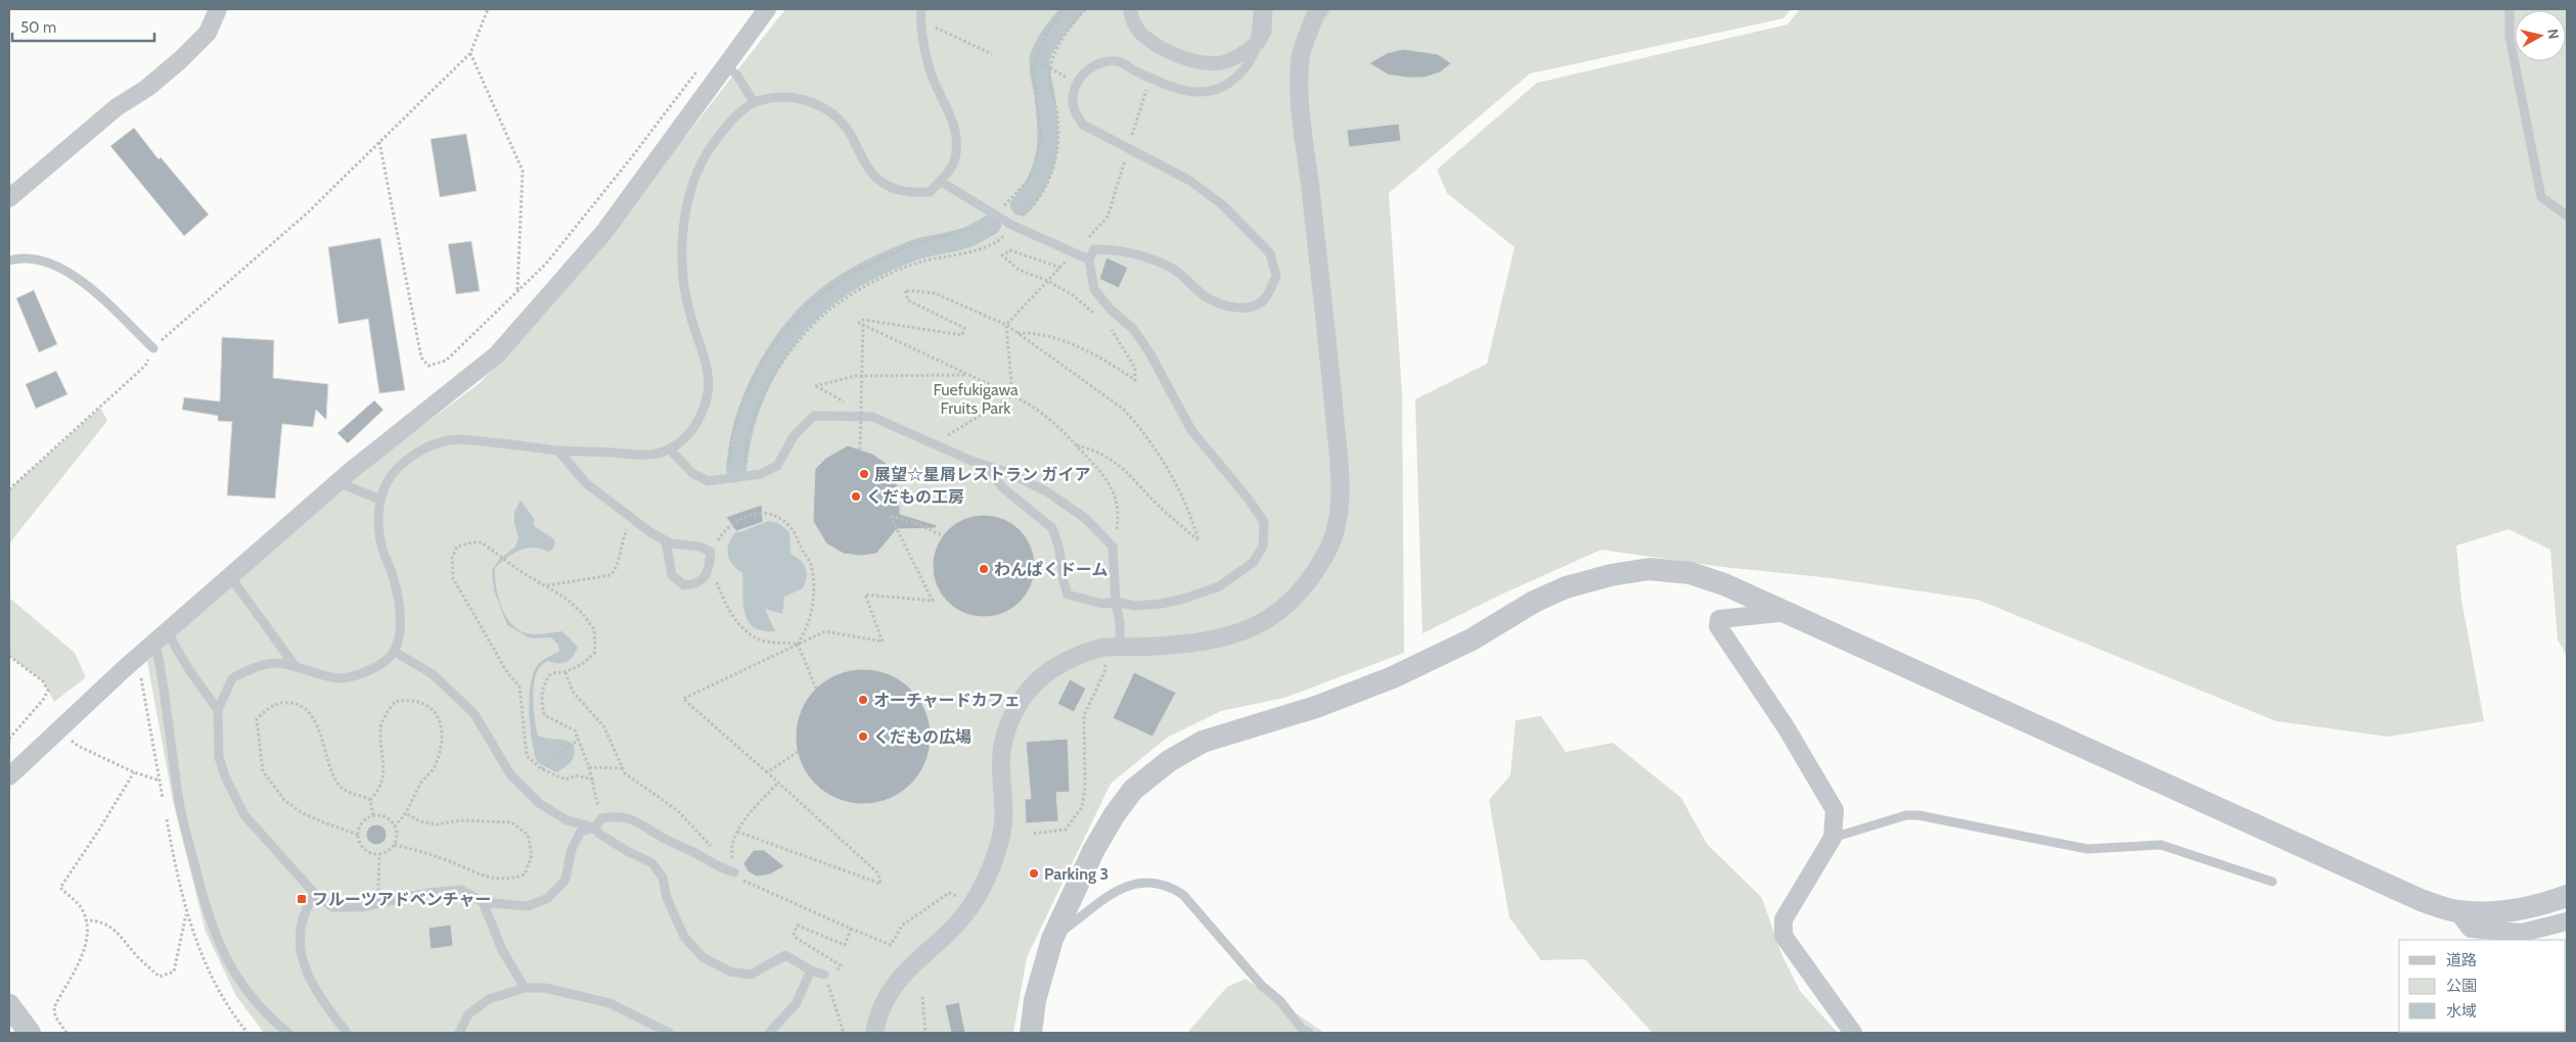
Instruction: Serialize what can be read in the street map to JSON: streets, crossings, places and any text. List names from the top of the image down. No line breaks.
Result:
{"parks":["Fuefukigawa Fruits Park"],"places":{"other":["展望☆星屑レストラン ガイア","くだもの工房","わんぱくドーム","オーチャードカフェ","くだもの広場","Parking 3"],"transit":["フルーツアドベンチャー"]},"legend":["道路","公園","水域"],"scale_bar":"50 m","north":"right"}
